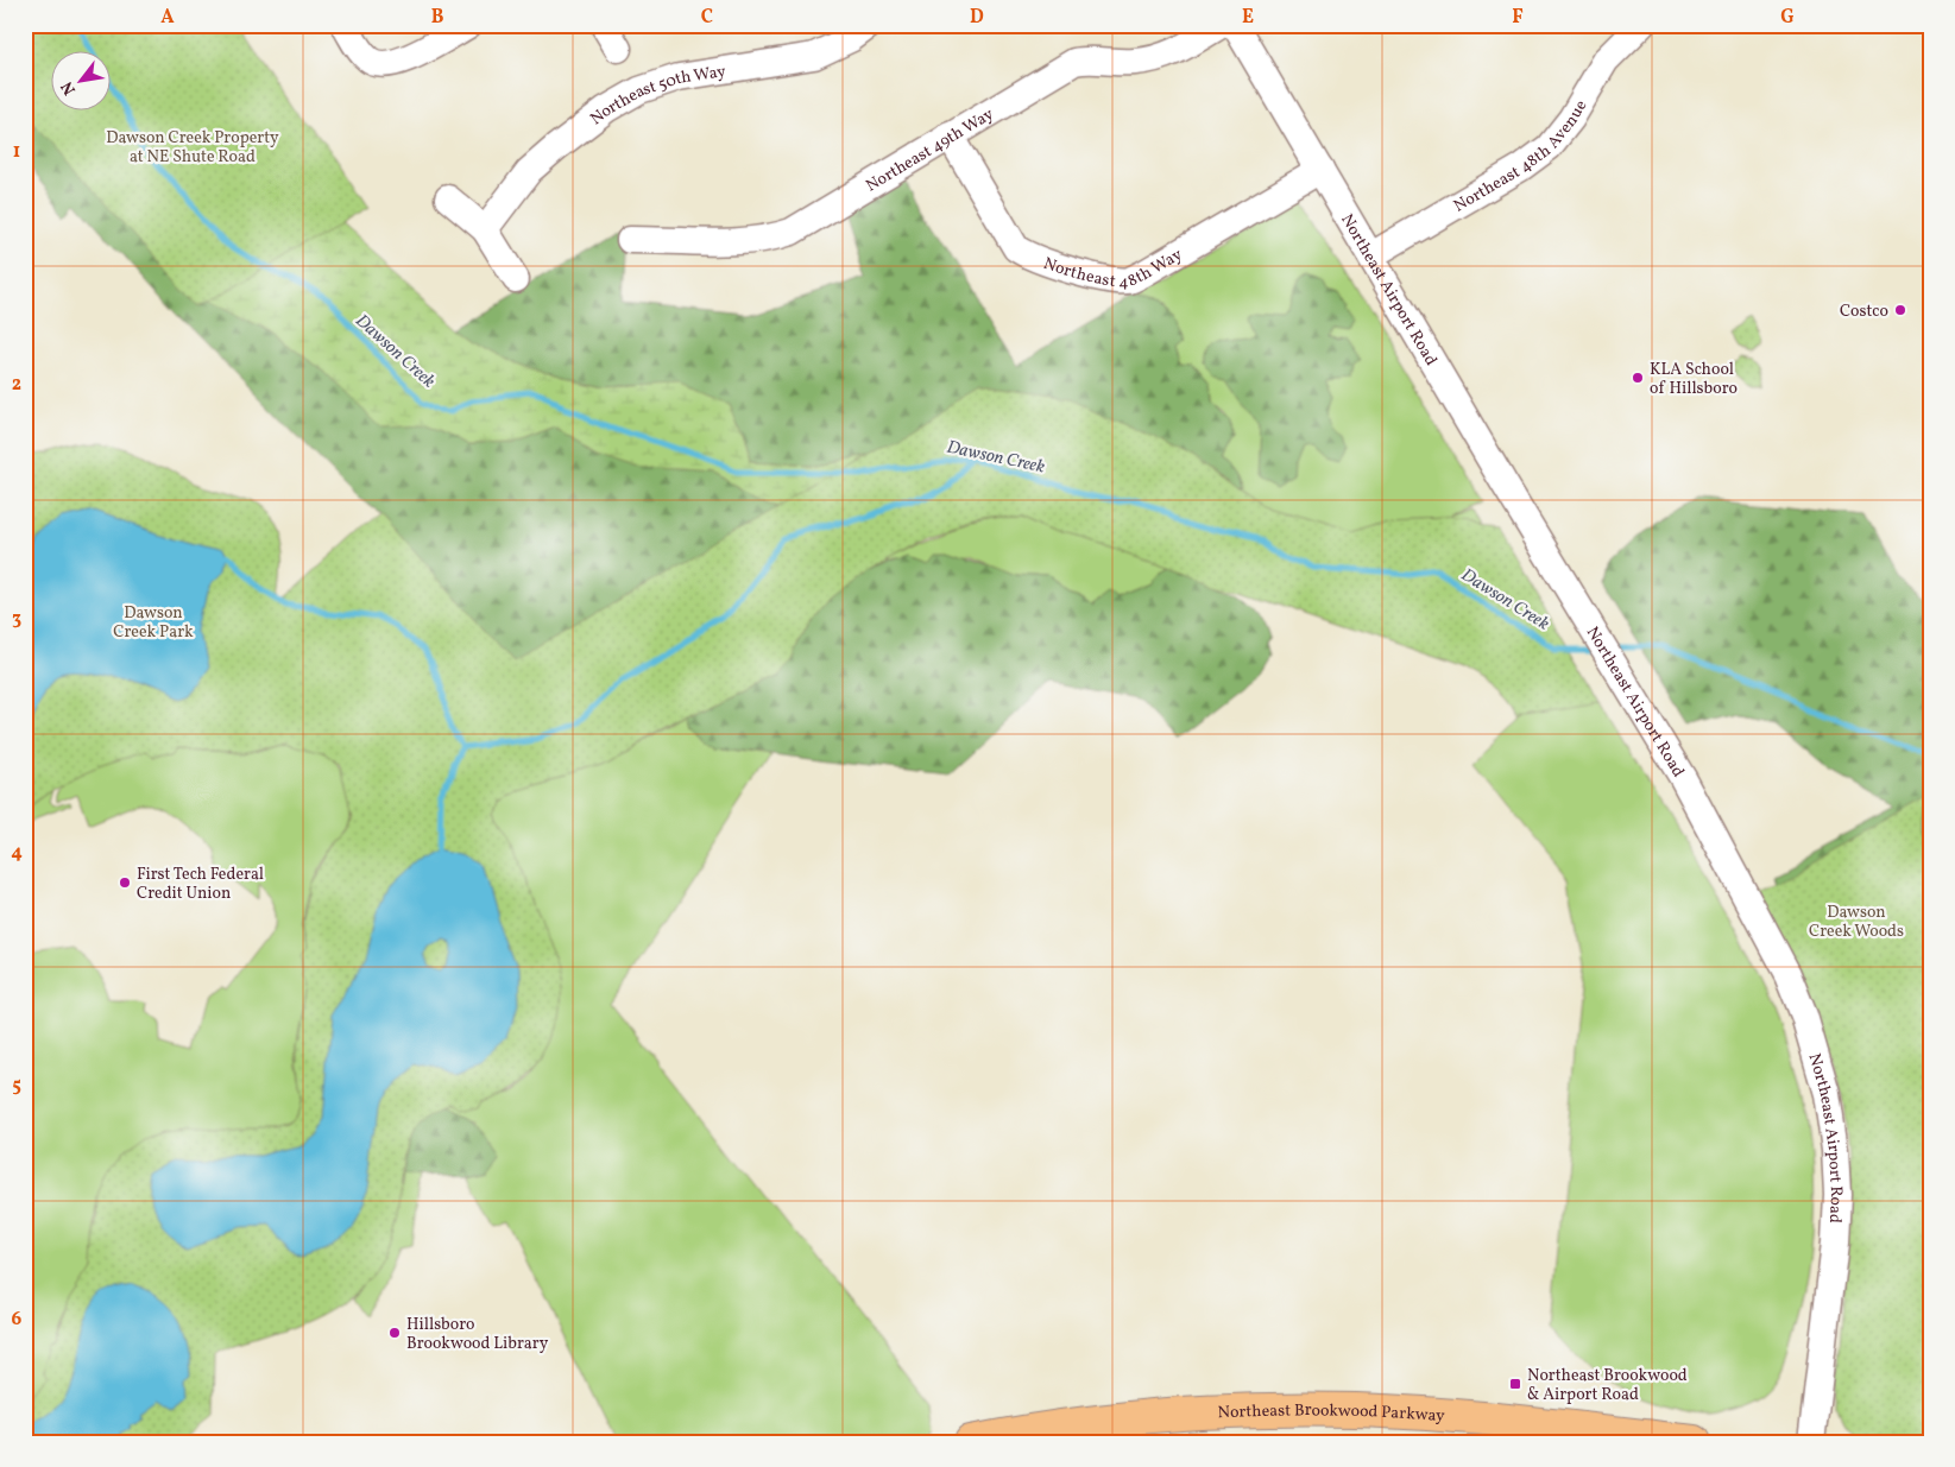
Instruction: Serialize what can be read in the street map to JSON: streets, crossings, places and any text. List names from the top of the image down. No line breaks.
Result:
{"streets":{"main road":["Northeast Brookwood Parkway"],"street":["Northeast 50th Way","Northeast 49th Way","Northeast 48th Avenue","Northeast 48th Way","Northeast Airport Road"]},"crossings":[["Northeast 49th Way","Northeast 48th Way"],["Northeast 48th Avenue","Northeast Airport Road"],["Northeast 48th Way","Northeast Airport Road"]],"water":["Dawson Creek"],"parks":["Dawson Creek Property at NE Shute Road","Dawson Creek Park","Dawson Creek Woods"],"places":{"other":["Costco","KLA School of Hillsboro","First Tech Federal Credit Union","Hillsboro Brookwood Library"],"transit":["Northeast Brookwood & Airport Road"]},"north":"bottom left","grid":{"columns":["A","B","C","D","E","F","G"],"rows":["1","2","3","4","5","6"]}}
